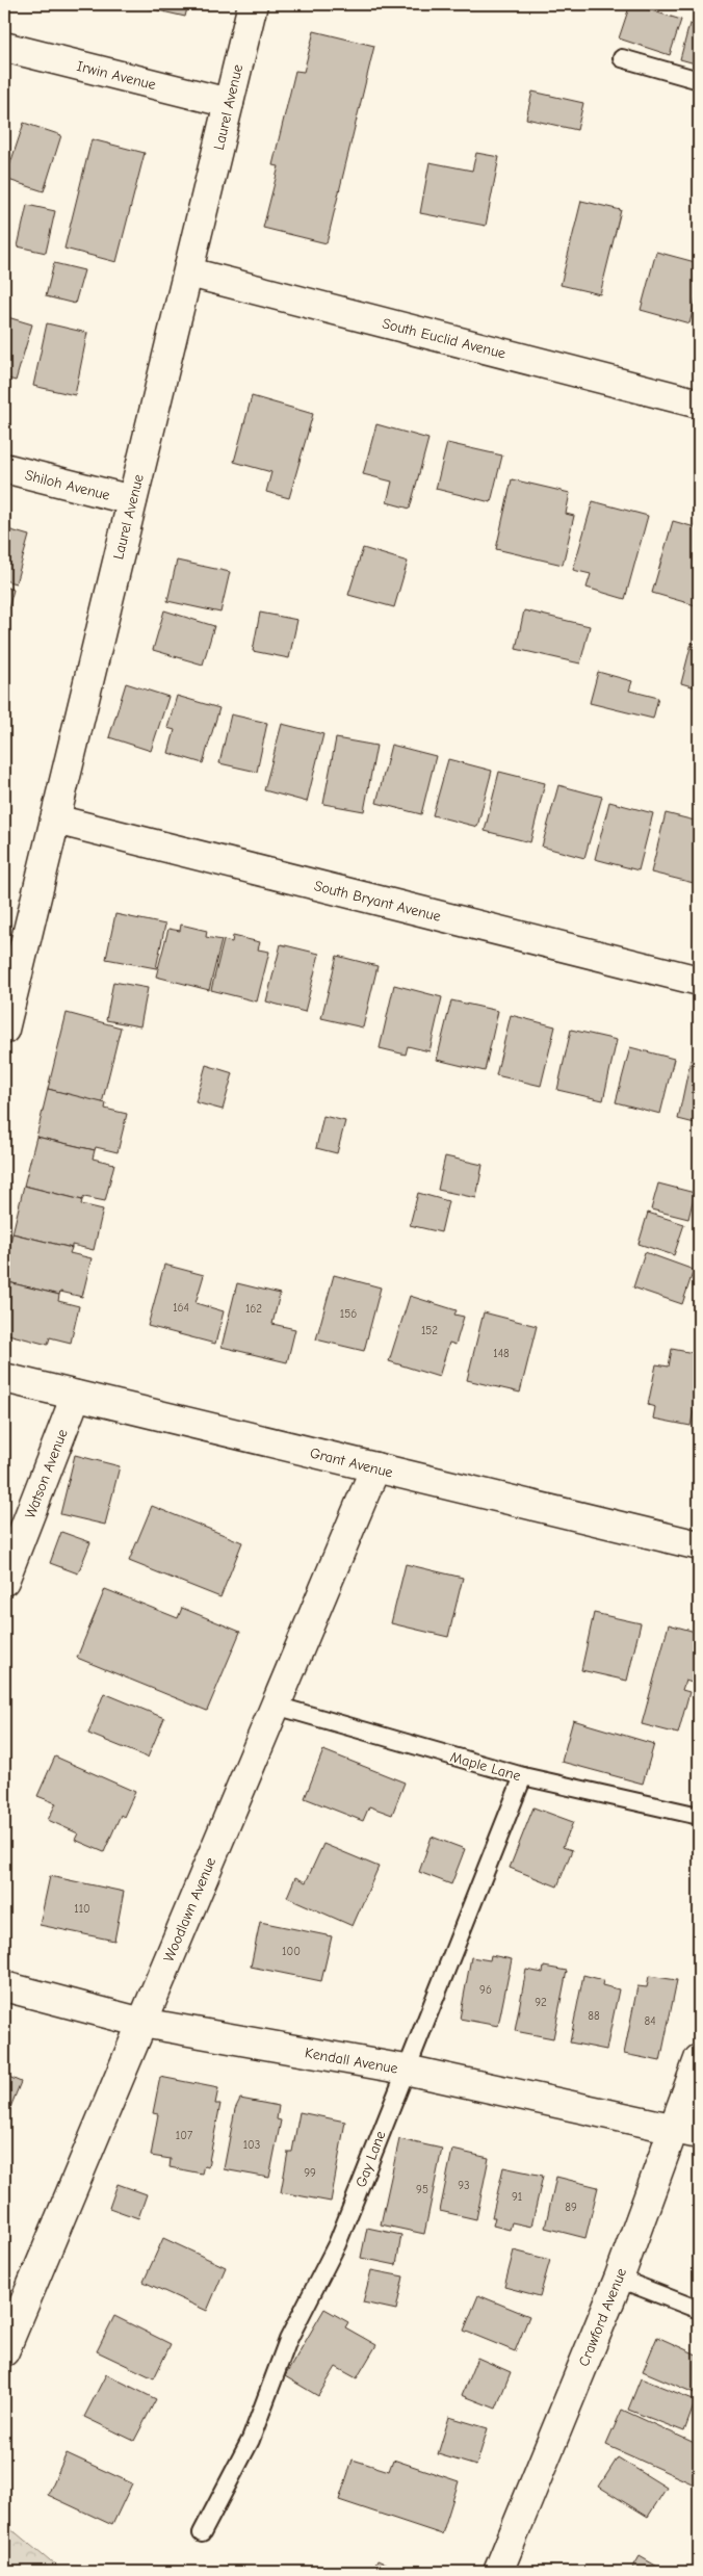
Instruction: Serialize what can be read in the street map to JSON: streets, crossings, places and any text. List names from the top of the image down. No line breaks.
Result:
{"streets":{"street":["Irwin Avenue","Laurel Avenue","South Euclid Avenue","Shiloh Avenue","South Bryant Avenue","Grant Avenue","Watson Avenue","Woodlawn Avenue","Kendall Avenue","Crawford Avenue"],"lane":["Maple Lane","Gay Lane"]},"crossings":[["Irwin Avenue","Laurel Avenue"],["Laurel Avenue","South Euclid Avenue"],["Laurel Avenue","Shiloh Avenue"],["Laurel Avenue","South Bryant Avenue"],["Grant Avenue","Watson Avenue"],["Grant Avenue","Woodlawn Avenue"],["Maple Lane","Woodlawn Avenue"],["Maple Lane","Gay Lane"],["Woodlawn Avenue","Kendall Avenue"],["Kendall Avenue","Gay Lane"],["Kendall Avenue","Crawford Avenue"]],"house_numbers":["164","162","156","152","148","110","100","96","92","88","84","107","103","99","93","95","91","89"]}
